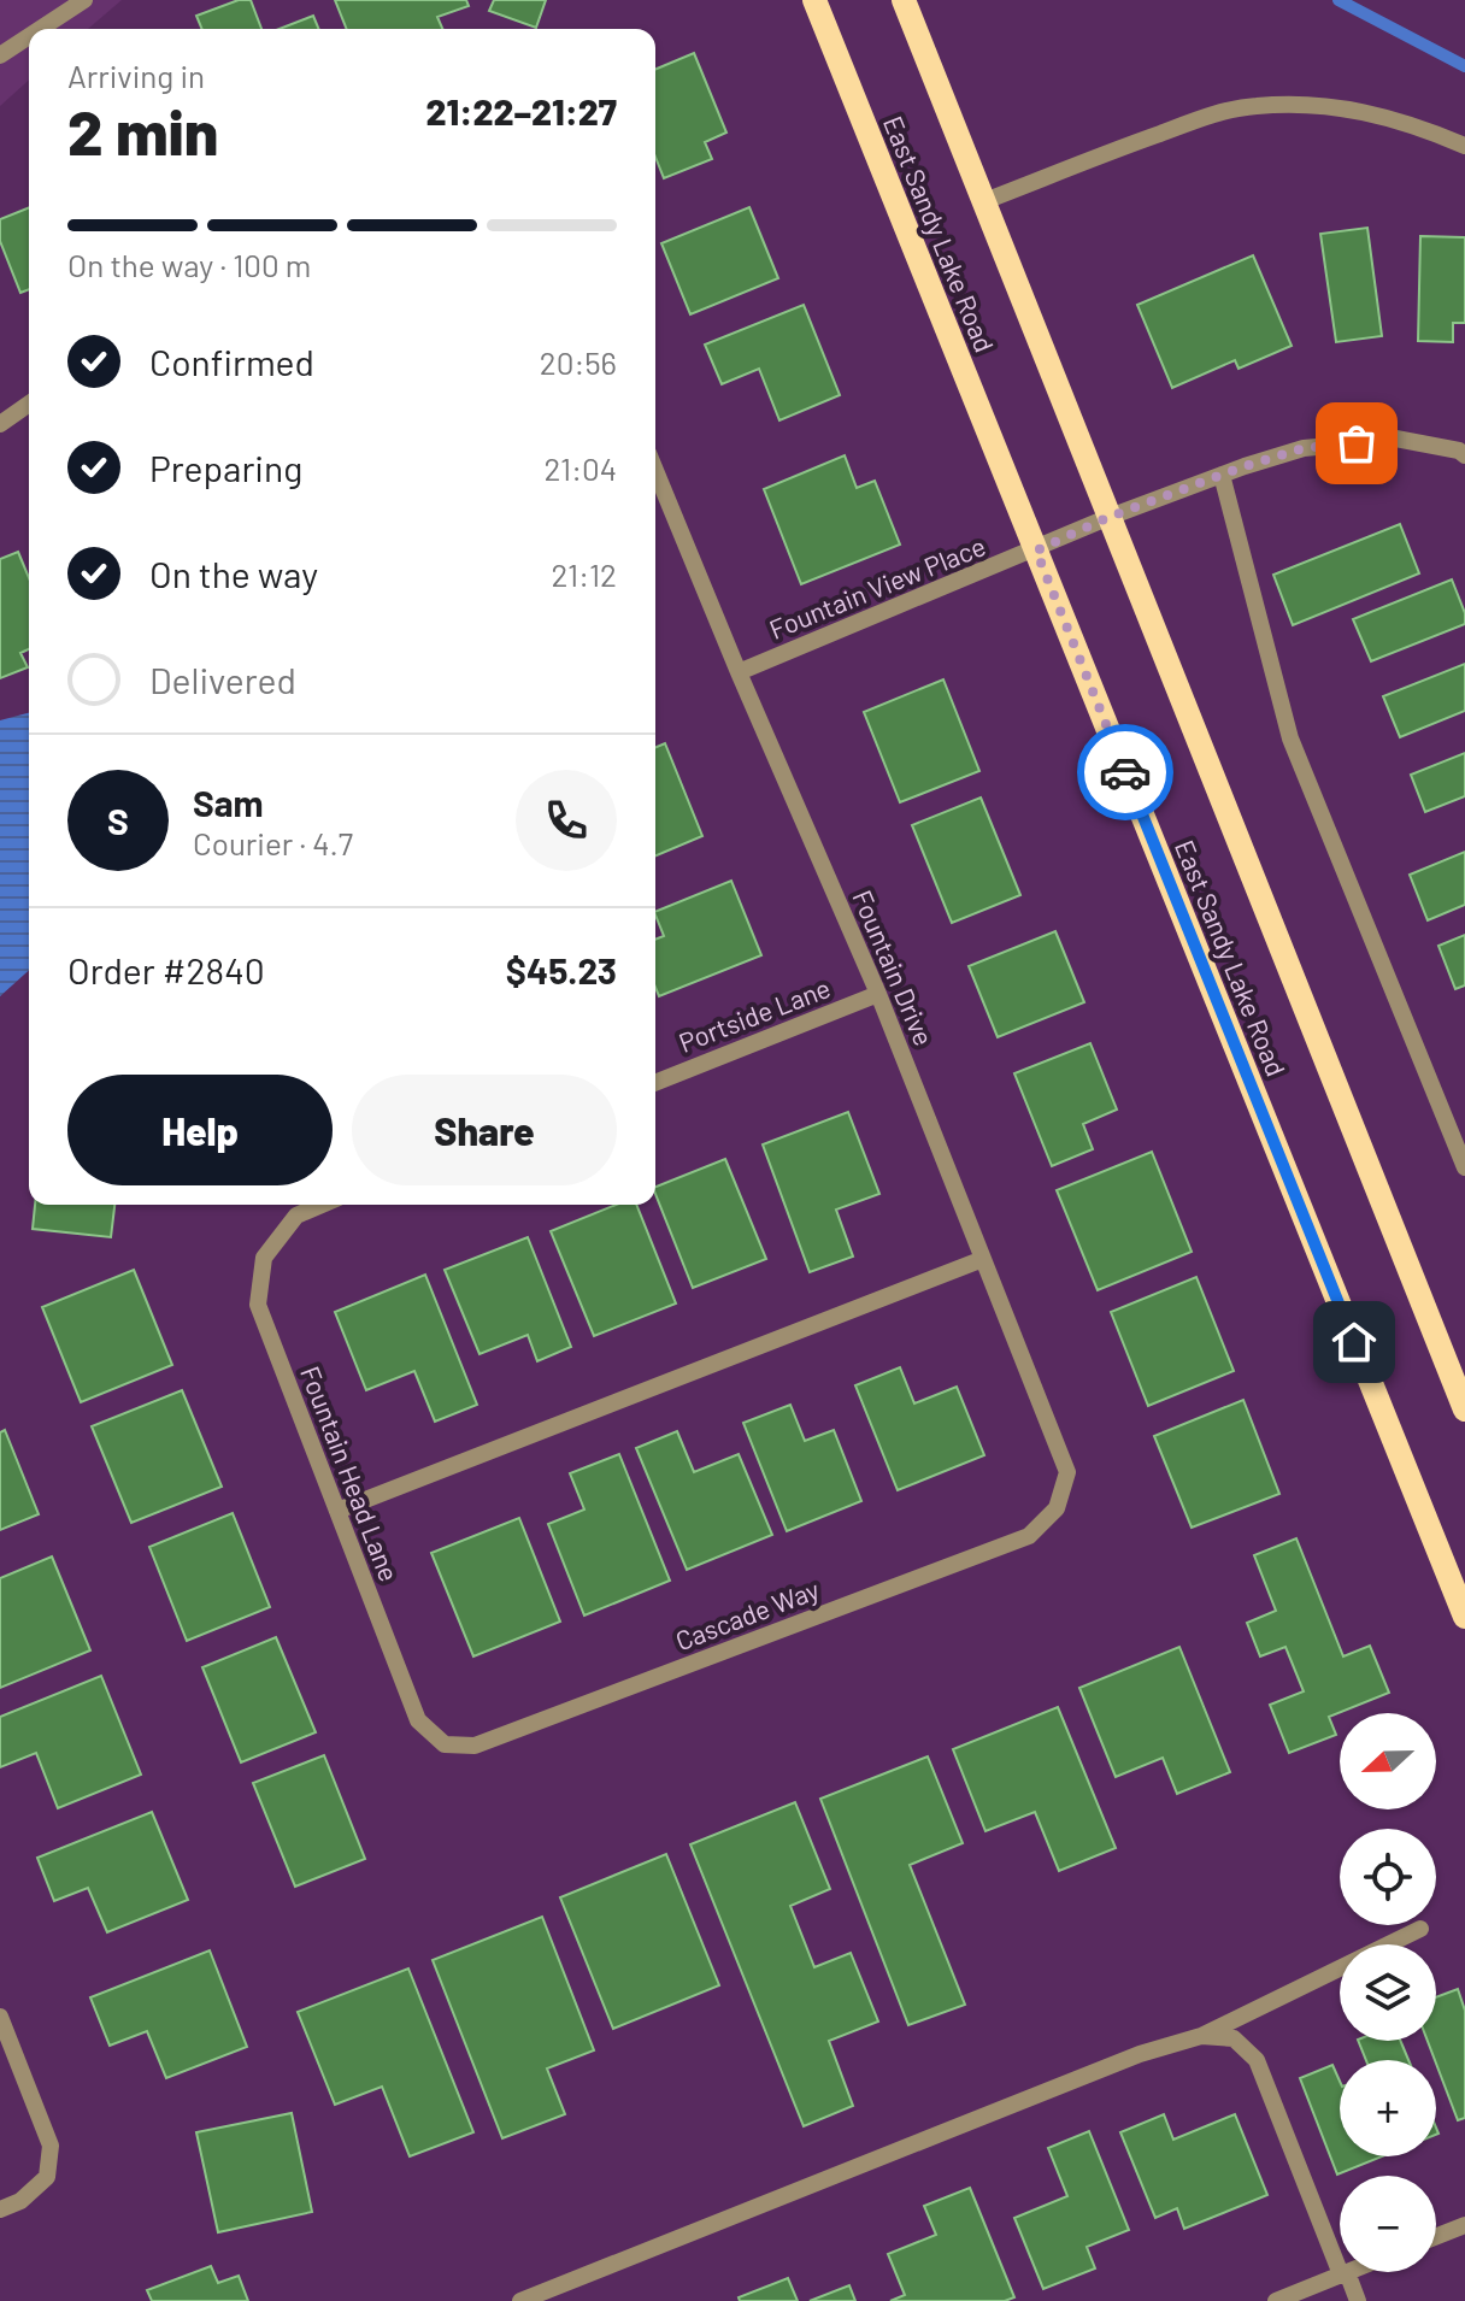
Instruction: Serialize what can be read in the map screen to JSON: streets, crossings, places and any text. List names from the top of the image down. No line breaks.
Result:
{"streets":{"main road":["East Sandy Lake Road"],"street":["Fountain View Place","Fountain Drive","Portside Lane","Fountain Head Lane","Cascade Way"]},"crossings":[["East Sandy Lake Road","Fountain View Place"],["Fountain View Place","Fountain Drive"],["Fountain Drive","Portside Lane"],["Fountain Drive","Cascade Way"],["Fountain Head Lane","Cascade Way"]],"north":"left","page":{"heading":["2 min","Arriving in","21:22–21:27"],"panel":["Sam","Courier · 4.7","Order #2840","$45.23"],"bar":"On the way · 100 m","list":[["Confirmed","20:56"],["Preparing","21:04"],["On the way","21:12"],"Delivered"],"round":"S","buttons":["Help","Share"],"map_buttons":["+","−"]}}
